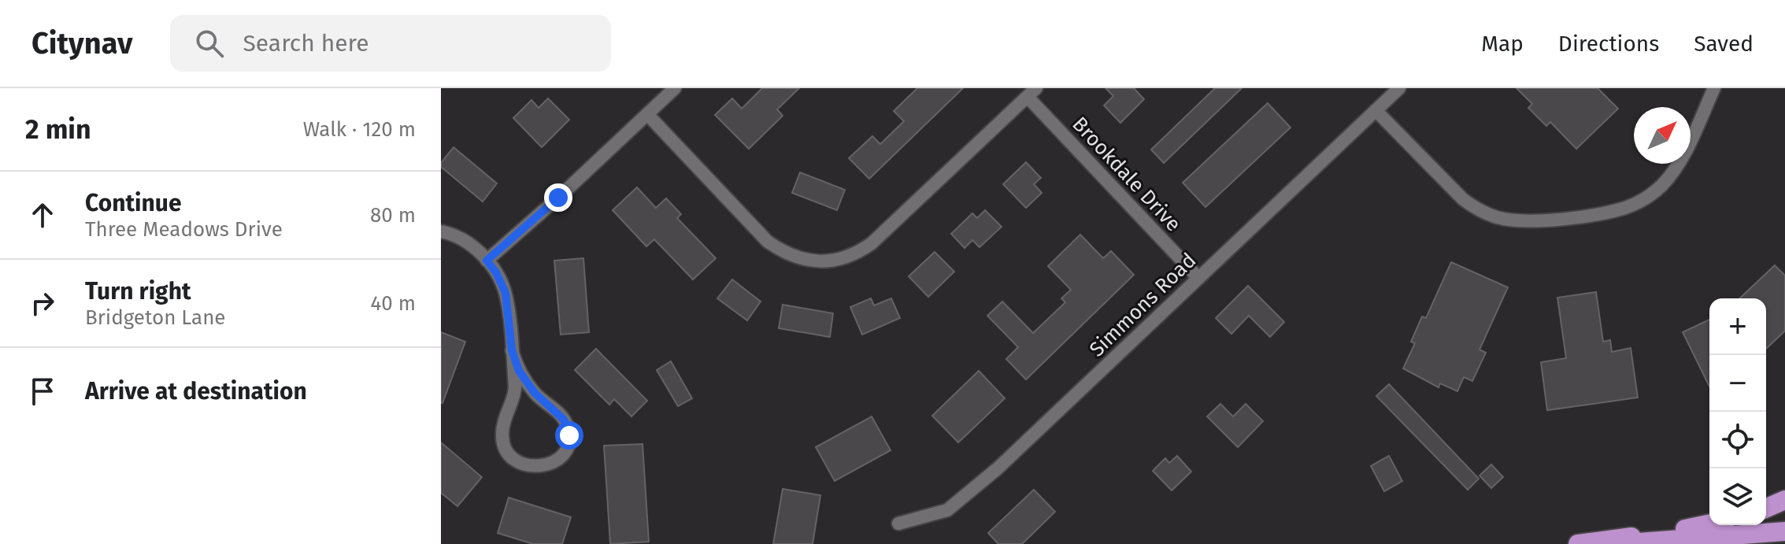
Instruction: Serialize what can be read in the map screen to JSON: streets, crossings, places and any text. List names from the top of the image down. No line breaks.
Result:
{"streets":{"street":["Brookdale Drive","Simmons Road"]},"crossings":[["Brookdale Drive","Simmons Road"]],"north":"top right","page":{"header":"Citynav","search":"Search here","nav":["Map","Directions","Saved"],"heading":["2 min","Walk · 120 m"],"list":[["Continue","Three Meadows Drive","80 m"],["Turn right","Bridgeton Lane","40 m"],"Arrive at destination"],"map_buttons":["+","−"]}}
